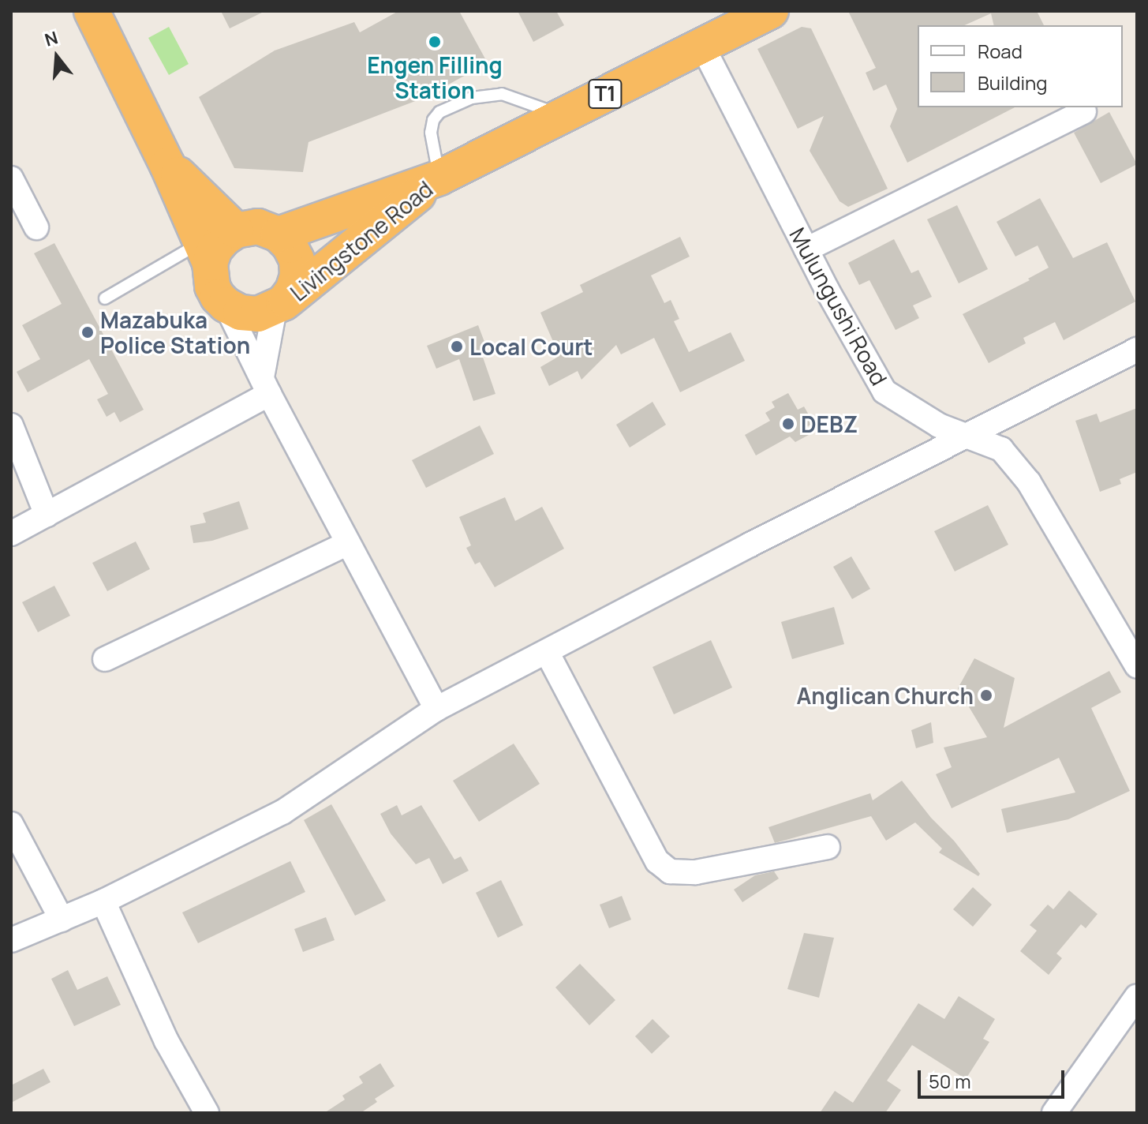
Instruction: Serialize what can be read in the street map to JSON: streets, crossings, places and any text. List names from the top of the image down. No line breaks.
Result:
{"streets":{"highway":["T1","Livingstone Road"],"street":["Mulungushi Road"]},"crossings":[["Livingstone Road","Mulungushi Road"]],"places":["Engen Filling Station","Mazabuka Police Station","Local Court","DEBZ","Anglican Church"],"legend":["Road","Building"],"scale_bar":"50 m","north":"top"}
